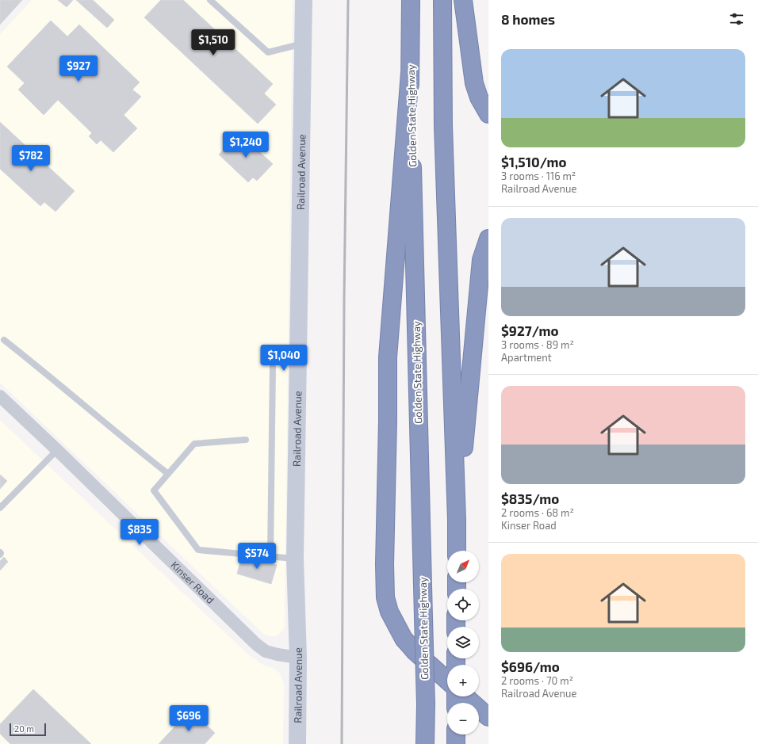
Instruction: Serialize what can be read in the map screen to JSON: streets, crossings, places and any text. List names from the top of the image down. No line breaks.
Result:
{"streets":{"highway":["Golden State Highway"],"street":["Railroad Avenue","Kinser Road"]},"crossings":[["Railroad Avenue","Kinser Road"]],"scale_bar":"20 m","north":"top right","page":{"heading":"8 homes","price":["$1,510","$927","$1,240","$782","$1,040","$835","$574","$696"],"list":[{"name":"$1,510/mo","note":"3 rooms · 116 m² · Railroad Avenue"},{"name":"$927/mo","note":"3 rooms · 89 m² · Apartment"},{"name":"$835/mo","note":"2 rooms · 68 m² · Kinser Road"},{"name":"$696/mo","note":"2 rooms · 70 m² · Railroad Avenue"}],"map_buttons":["+","−"],"scale":"20 m"}}
